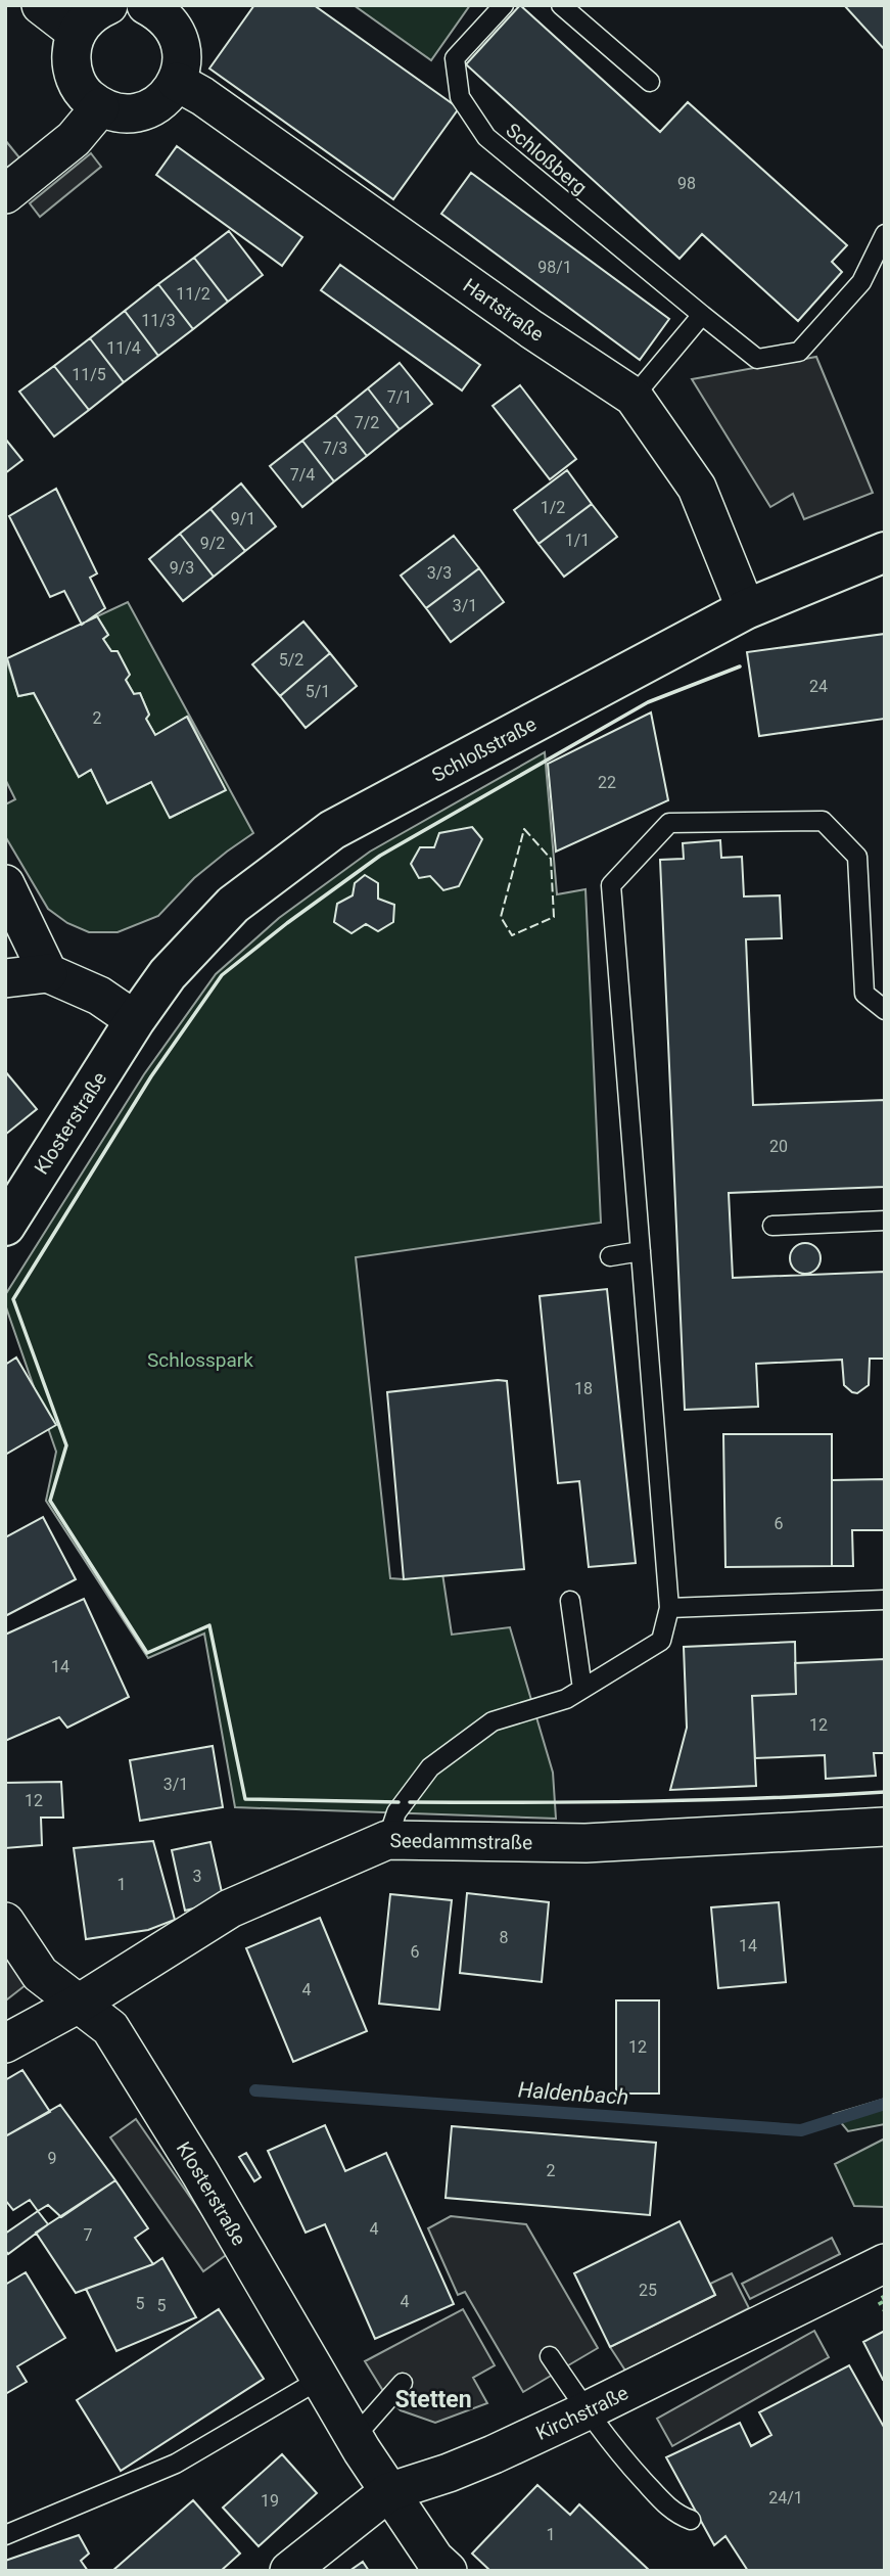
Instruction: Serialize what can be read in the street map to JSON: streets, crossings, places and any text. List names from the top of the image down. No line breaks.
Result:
{"streets":{"main road":["Schloßstraße","Klosterstraße"],"street":["Hartstraße","Seedammstraße","Kirchstraße"],"lane":["Schloßberg"]},"crossings":[["Hartstraße","Schloßstraße"],["Schloßstraße","Klosterstraße"],["Klosterstraße","Seedammstraße"],["Klosterstraße","Kirchstraße"]],"districts":["Stetten"],"water":["Haldenbach"],"parks":["Schlosspark"],"house_numbers":["98","98/1","11/2","11/3","11/4","11/5","7/1","7/2","7/3","7/4","1/2","9/1","1/1","9/2","9/3","3/3","3/1","5/2","24","5/1","2","22","20","18","6","14","12","3/1","12","3","1","8","14","6","4","12","9","2","4","7","25","4","5","5","24/1","19","1"]}
